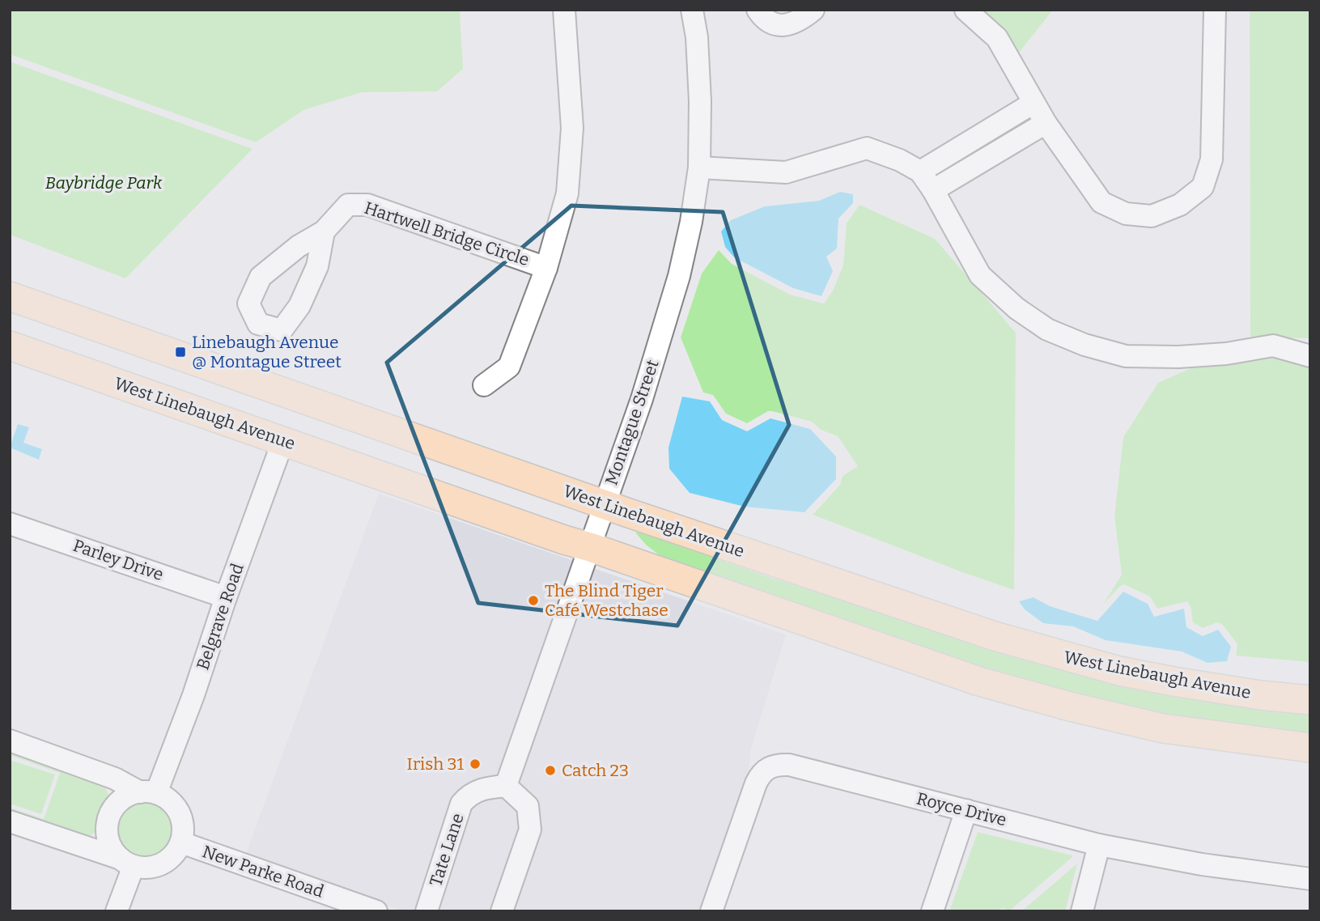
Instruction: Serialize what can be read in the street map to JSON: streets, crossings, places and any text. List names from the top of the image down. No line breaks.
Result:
{"streets":{"main road":["West Linebaugh Avenue"],"street":["Hartwell Bridge Circle","Montague Street","Parley Drive","Belgrave Road","Royce Drive","Tate Lane","New Parke Road"]},"crossings":[["West Linebaugh Avenue","Montague Street"],["West Linebaugh Avenue","Belgrave Road"],["Montague Street","Tate Lane"],["Parley Drive","Belgrave Road"],["Belgrave Road","New Parke Road"]],"parks":["Baybridge Park"],"places":{"transit":["Linebaugh Avenue @ Montague Street"],"other":["The Blind Tiger Café Westchase","Irish 31","Catch 23"]}}
